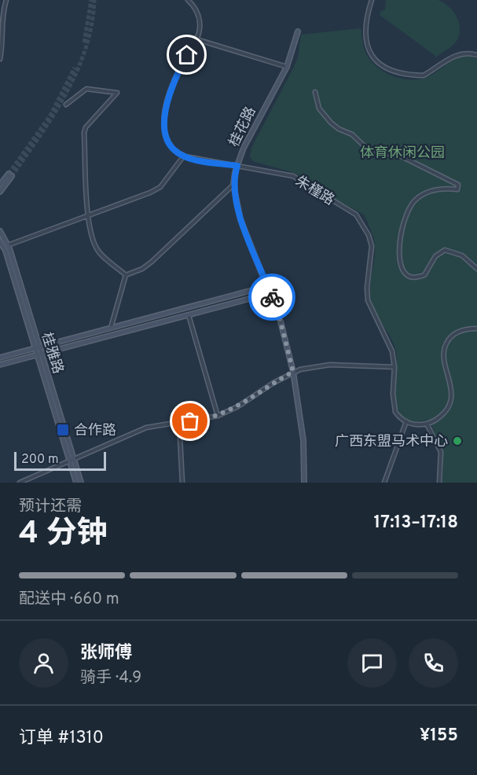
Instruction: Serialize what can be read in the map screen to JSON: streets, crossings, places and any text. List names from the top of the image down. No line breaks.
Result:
{"streets":{"street":["桂花路","朱槿路","桂雅路"]},"crossings":[["桂花路","朱槿路"]],"parks":["体育休闲公园"],"places":{"transit":["合作路"],"other":["广西东盟马术中心"]},"scale_bar":"200 m","page":{"scale":"200 m","heading":["4 分钟","预计还需","17:13–17:18"],"panel":["张师傅","骑手 · 4.9","订单 #1310","¥155"],"bar":"配送中 · 660 m"}}
